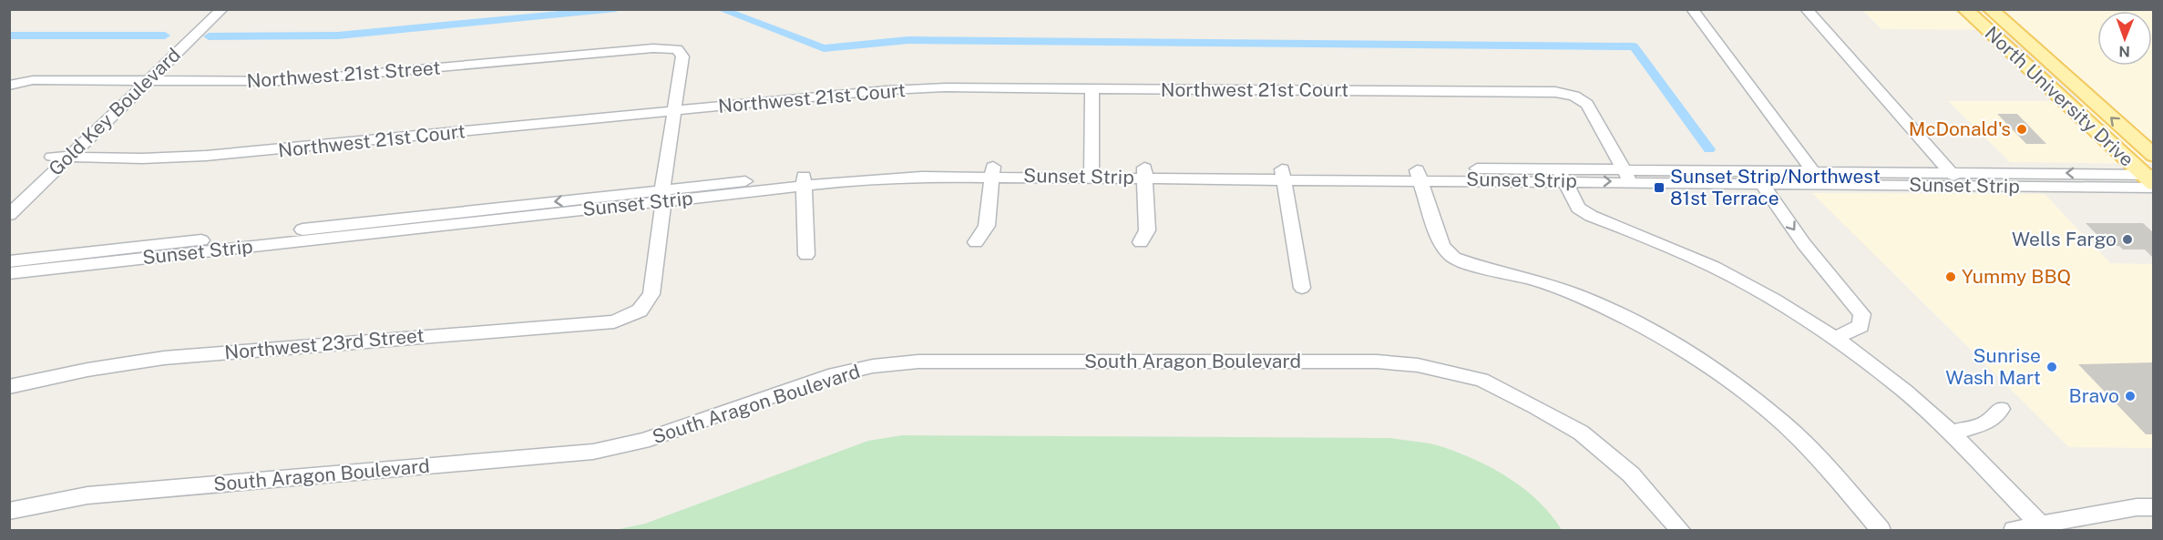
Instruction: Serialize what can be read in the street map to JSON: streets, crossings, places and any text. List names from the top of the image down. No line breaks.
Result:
{"streets":{"main road":["North University Drive"],"street":["Northwest 21st Street","Northwest 21st Court","Gold Key Boulevard","Sunset Strip","Northwest 23rd Street","South Aragon Boulevard"]},"crossings":[["Northwest 21st Street","Northwest 21st Court"],["Northwest 21st Street","Gold Key Boulevard"],["Northwest 21st Court","Gold Key Boulevard"],["Northwest 21st Court","Sunset Strip"],["North University Drive","Sunset Strip"],["Sunset Strip","Northwest 23rd Street"]],"places":{"other":["McDonald's","Wells Fargo","Yummy BBQ","Sunrise Wash Mart","Bravo"],"transit":["Sunset Strip/Northwest 81st Terrace"]},"north":"bottom"}
